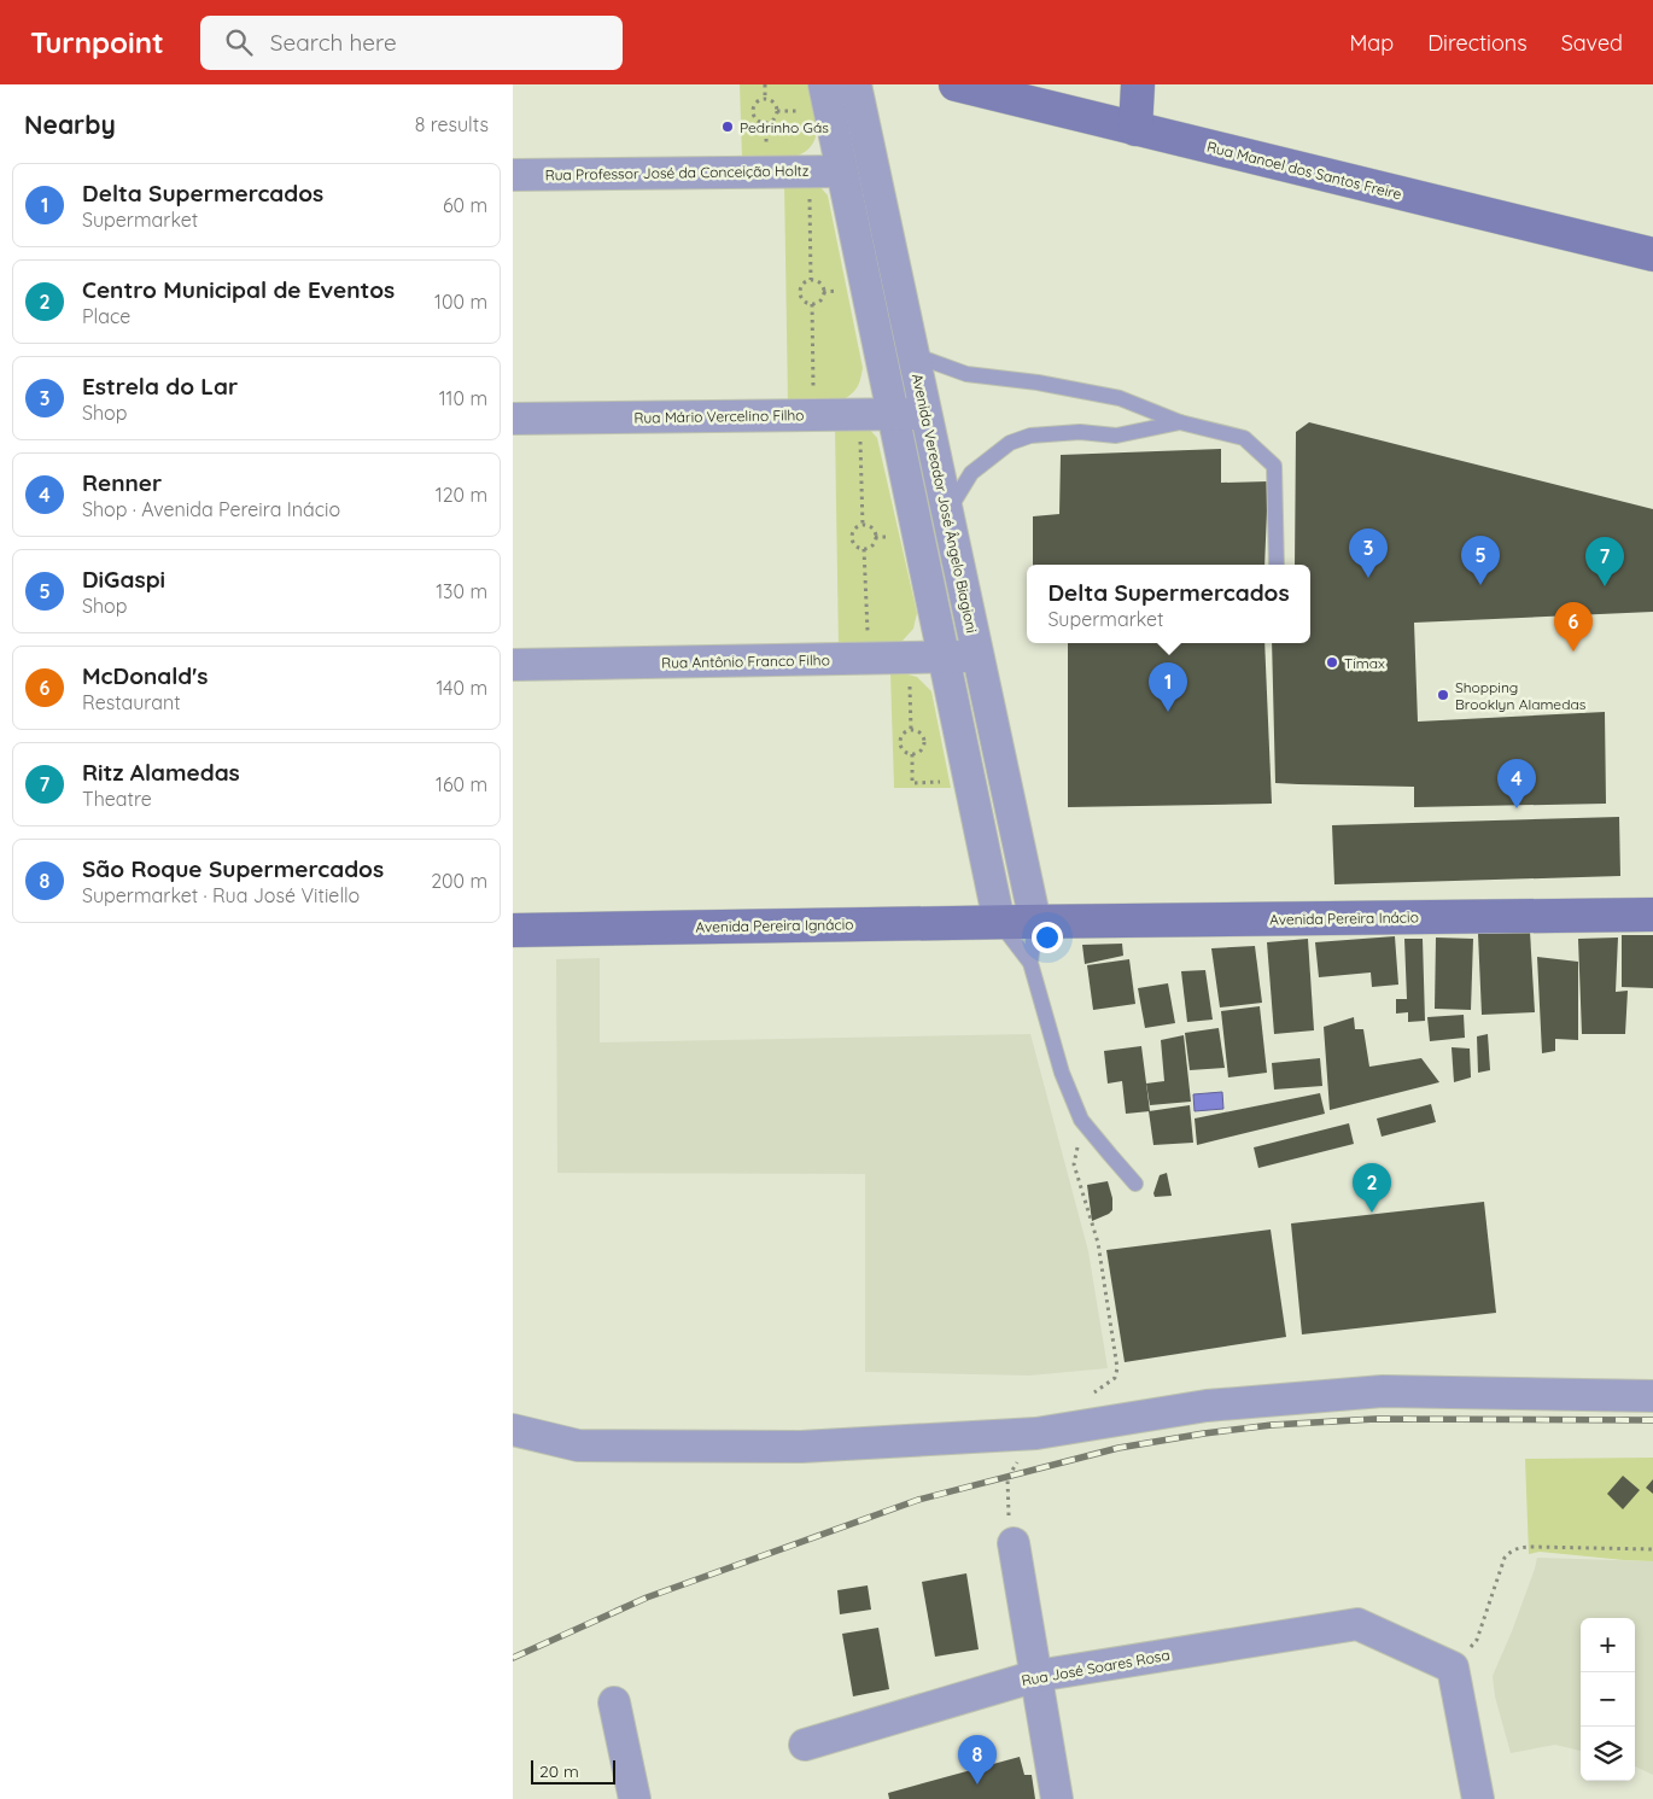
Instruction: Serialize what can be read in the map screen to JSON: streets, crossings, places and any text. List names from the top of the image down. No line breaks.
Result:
{"streets":{"street":["Rua Manoel dos Santos Freire","Rua Professor José da Conceição Holtz","Rua Mário Vercelino Filho","Avenida Vereador José Ângelo Biagioni","Rua Antônio Franco Filho","Avenida Pereira Inácio","Avenida Pereira Ignácio","Rua José Soares Rosa"]},"crossings":[["Rua Mário Vercelino Filho","Avenida Vereador José Ângelo Biagioni"],["Avenida Vereador José Ângelo Biagioni","Rua Antônio Franco Filho"],["Avenida Vereador José Ângelo Biagioni","Avenida Pereira Inácio"],["Avenida Vereador José Ângelo Biagioni","Avenida Pereira Ignácio"],["Avenida Pereira Inácio","Avenida Pereira Ignácio"]],"places":["Pedrinho Gás","Timax","Shopping Brooklyn Alamedas"],"scale_bar":"20 m","page":{"header":"Turnpoint","search":"Search here","nav":["Map","Directions","Saved"],"heading":["Nearby","8 results"],"list":[{"mark":"1","name":"Delta Supermercados","note":"Supermarket","value":"60 m"},{"mark":"2","name":"Centro Municipal de Eventos","note":"Place","value":"100 m"},{"mark":"3","name":"Estrela do Lar","note":"Shop","value":"110 m"},{"mark":"4","name":"Renner","note":"Shop · Avenida Pereira Inácio","value":"120 m"},{"mark":"5","name":"DiGaspi","note":"Shop","value":"130 m"},{"mark":"6","name":"McDonald's","note":"Restaurant","value":"140 m"},{"mark":"7","name":"Ritz Alamedas","note":"Theatre","value":"160 m"},{"mark":"8","name":"São Roque Supermercados","note":"Supermarket · Rua José Vitiello","value":"200 m"}],"pins":["3","5","7","6","1","4","2","8"],"popup":["Delta Supermercados","Supermarket"],"map_buttons":["+","−"],"scale":"20 m"}}
